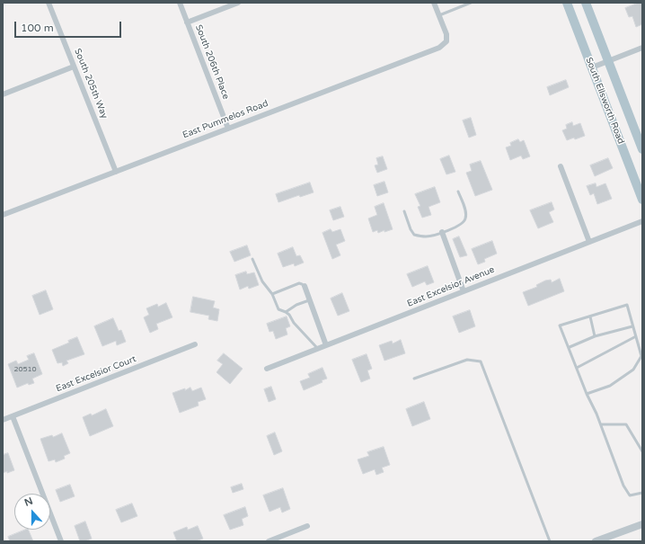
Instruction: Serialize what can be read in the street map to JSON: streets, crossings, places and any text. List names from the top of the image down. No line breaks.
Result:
{"streets":{"main road":["South Ellsworth Road"],"street":["South 206th Place","South 205th Way","East Pummelos Road","East Excelsior Avenue","East Excelsior Court"]},"crossings":[["South 206th Place","East Pummelos Road"],["South 205th Way","East Pummelos Road"]],"house_numbers":["20510"],"scale_bar":"100 m","north":"top"}
